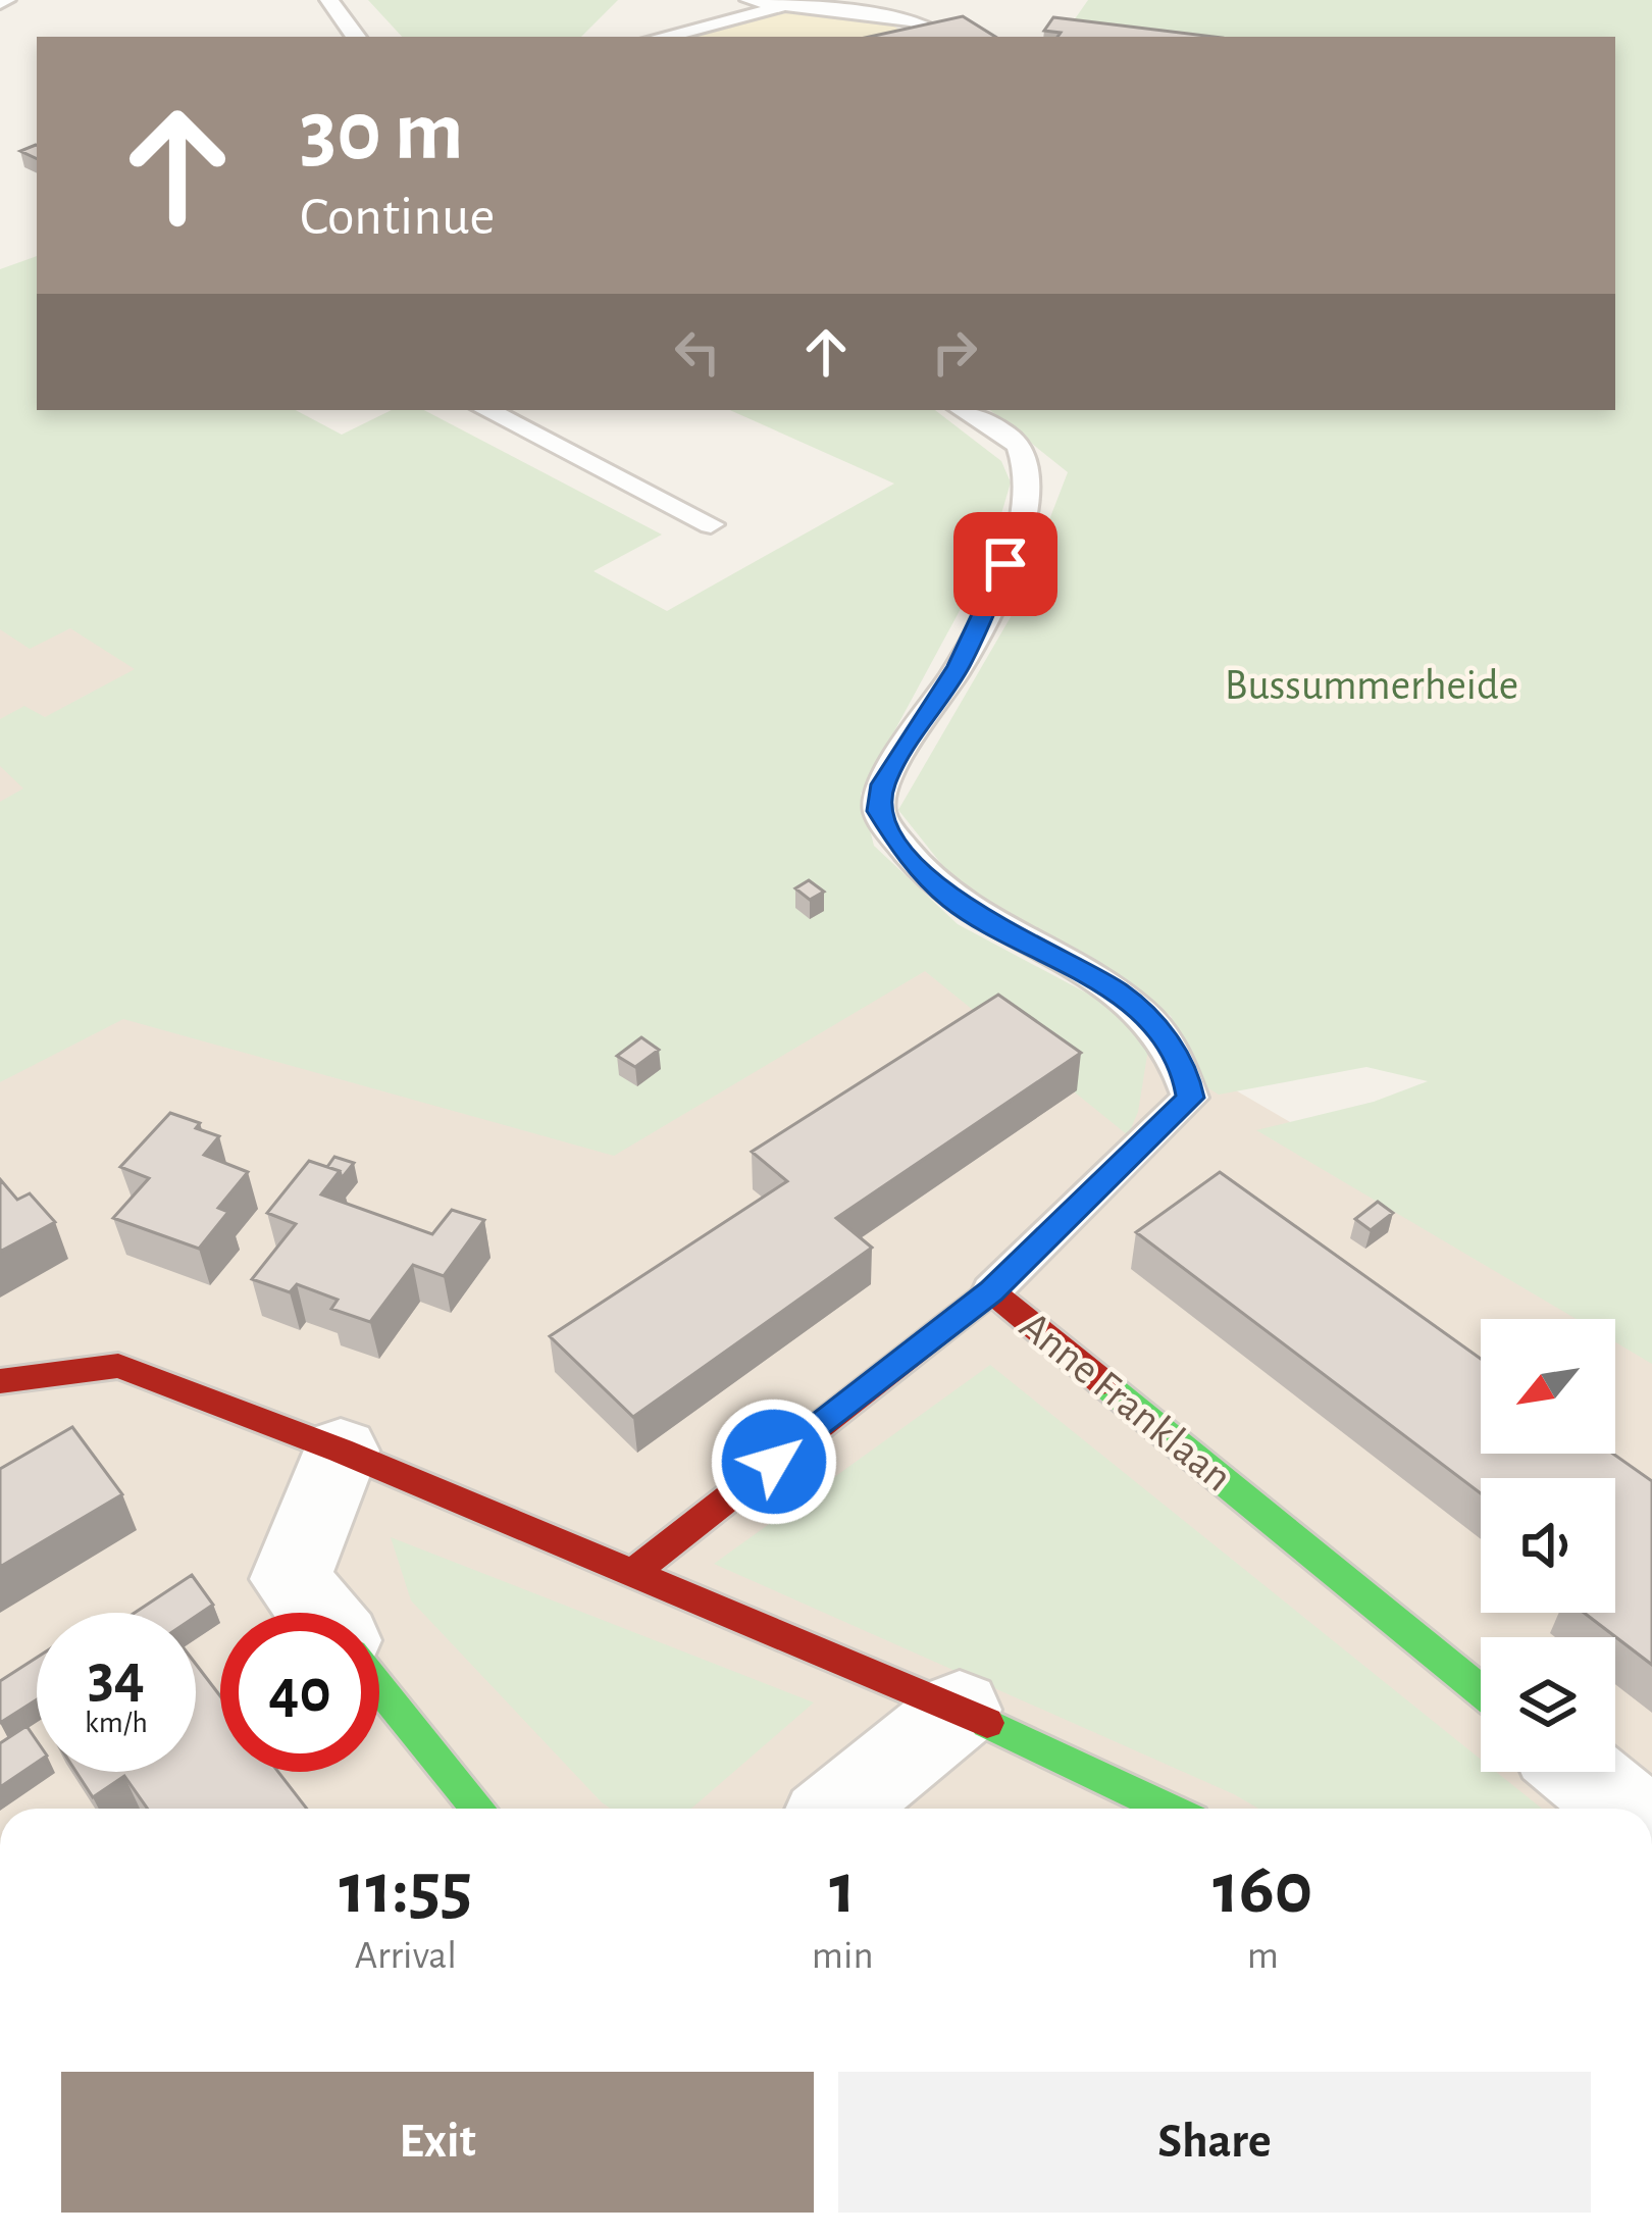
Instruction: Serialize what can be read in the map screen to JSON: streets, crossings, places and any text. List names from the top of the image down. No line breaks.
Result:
{"streets":{"street":["Anne Franklaan"]},"parks":["Bussummerheide"],"north":"bottom left","page":{"turn":["30 m","Continue"],"speed":"34 km/h","limit":"40","eta":["11:55","Arrival","1","min","160","m"],"buttons":["Exit","Share"]}}
